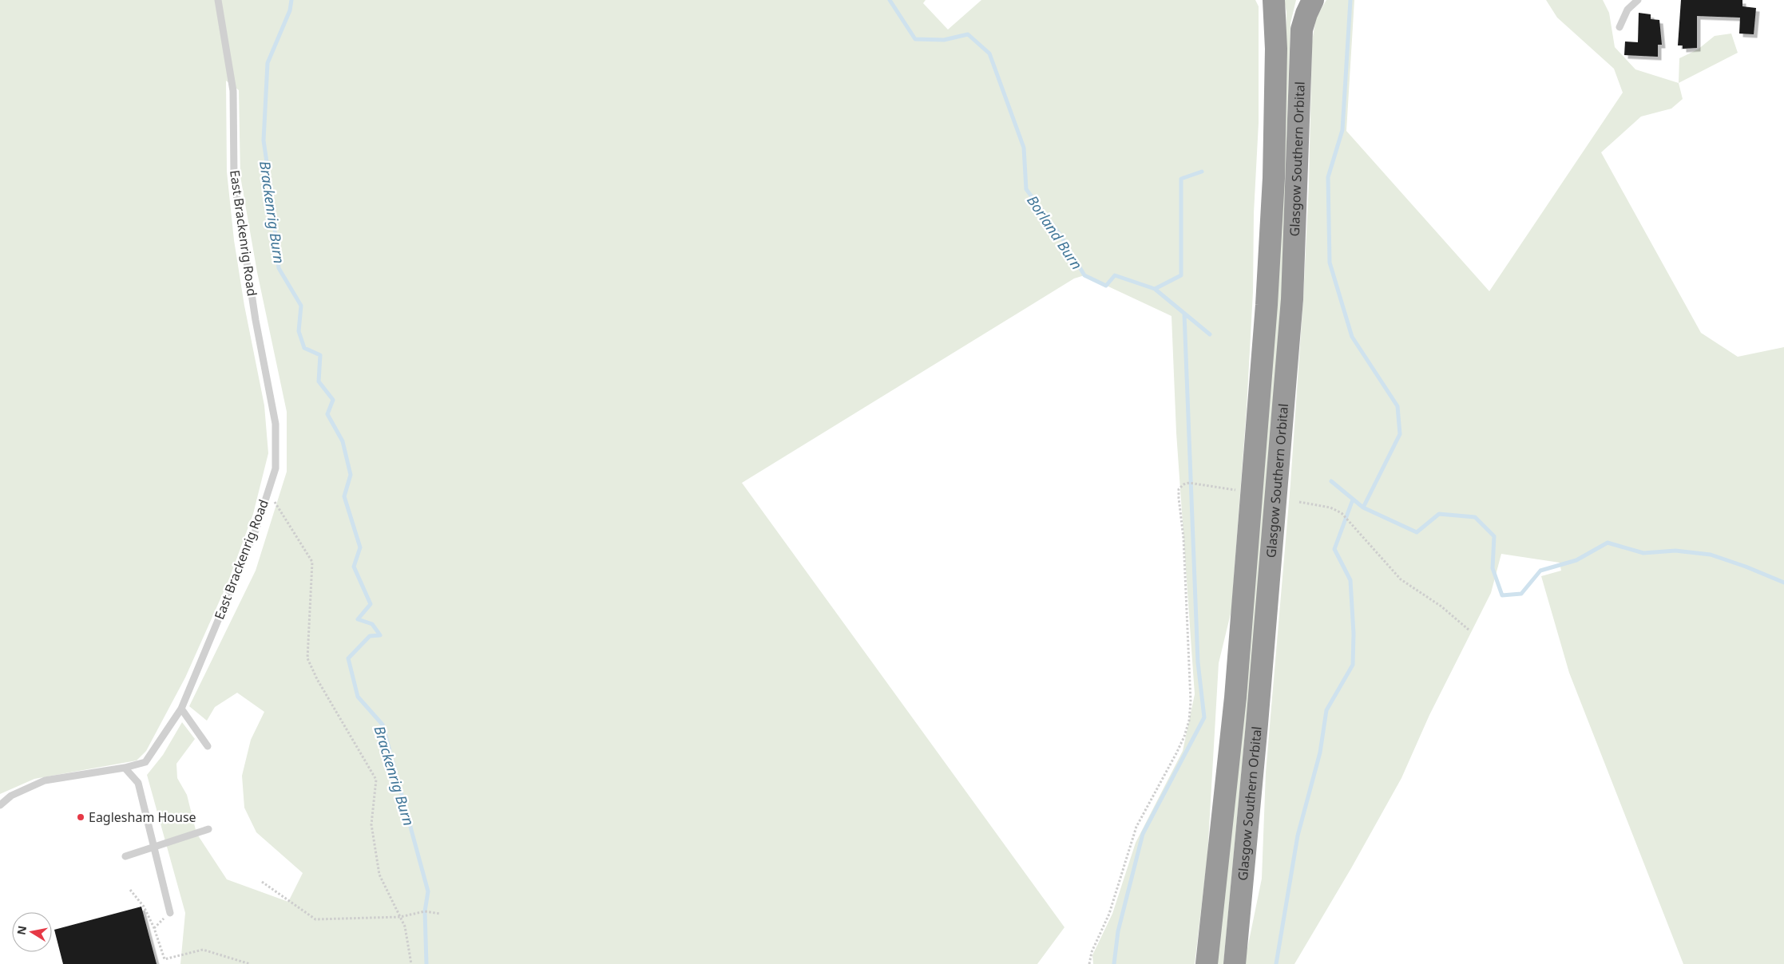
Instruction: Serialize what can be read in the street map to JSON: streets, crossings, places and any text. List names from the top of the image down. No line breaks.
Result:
{"streets":{"highway":["Glasgow Southern Orbital"],"lane":["East Brackenrig Road"]},"water":["Brackenrig Burn","Borland Burn"],"places":["Eaglesham House"],"north":"left"}
